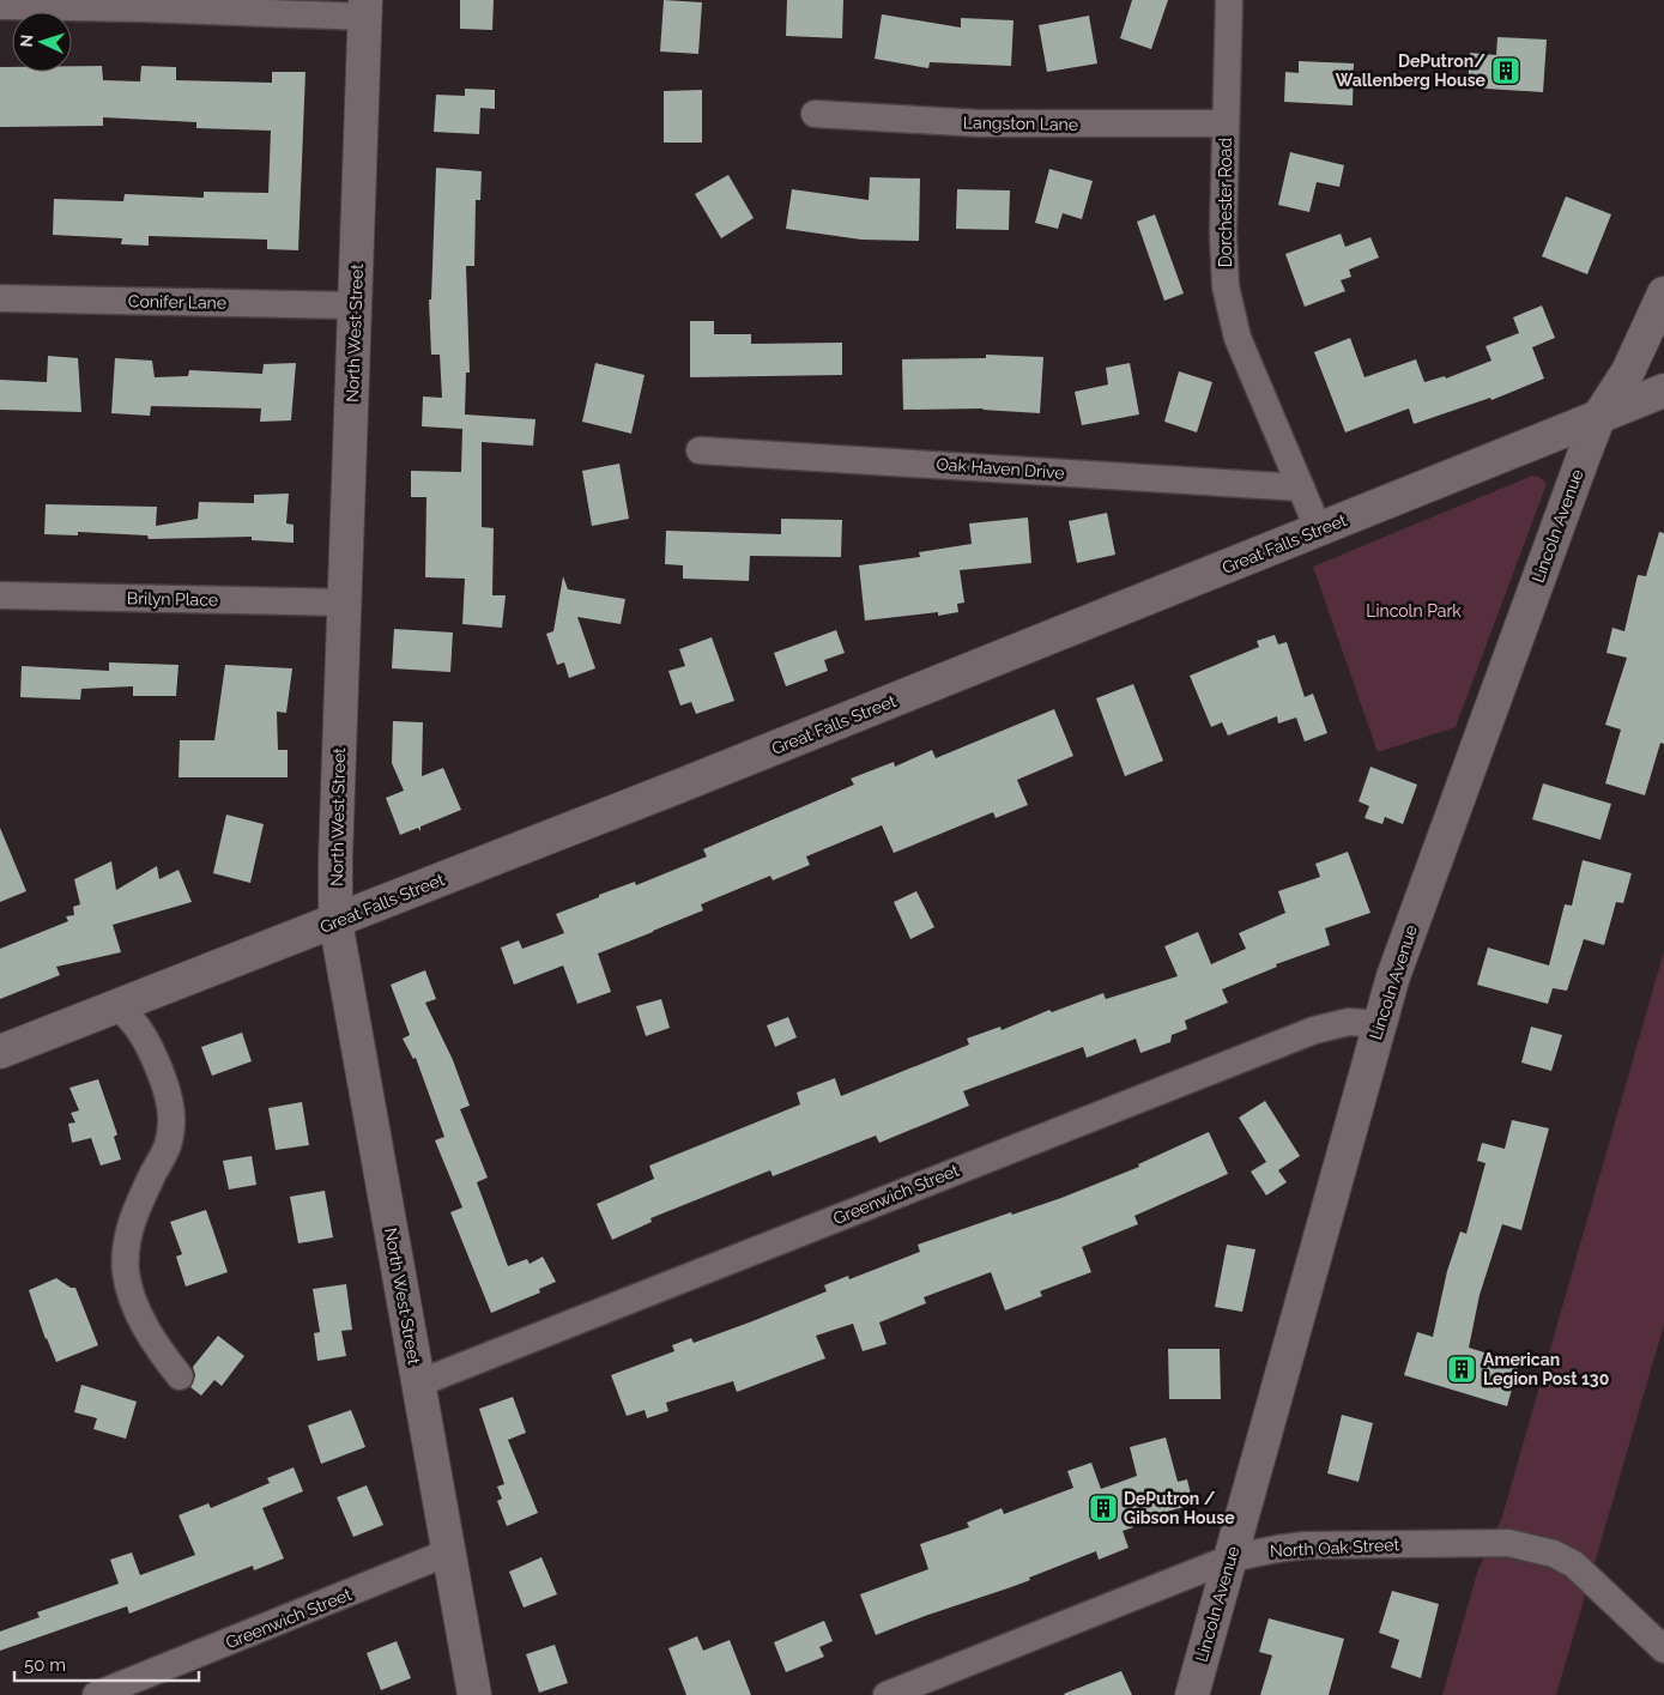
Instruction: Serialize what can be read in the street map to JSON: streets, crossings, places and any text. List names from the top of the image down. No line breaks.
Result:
{"streets":{"main road":["North West Street","Lincoln Avenue","Great Falls Street"],"street":["Langston Lane","Dorchester Road","Conifer Lane","Oak Haven Drive","Brilyn Place","Greenwich Street","North Oak Street"]},"crossings":[["Langston Lane","Dorchester Road"],["Dorchester Road","Oak Haven Drive"],["Dorchester Road","Great Falls Street"],["Conifer Lane","North West Street"],["North West Street","Great Falls Street"],["North West Street","Brilyn Place"],["North West Street","Greenwich Street"],["Lincoln Avenue","Great Falls Street"],["Lincoln Avenue","Greenwich Street"],["Lincoln Avenue","North Oak Street"]],"parks":["Lincoln Park"],"places":{"building":["DePutron/ Wallenberg House","American Legion Post 130","DePutron / Gibson House"]},"scale_bar":"50 m","north":"left"}
